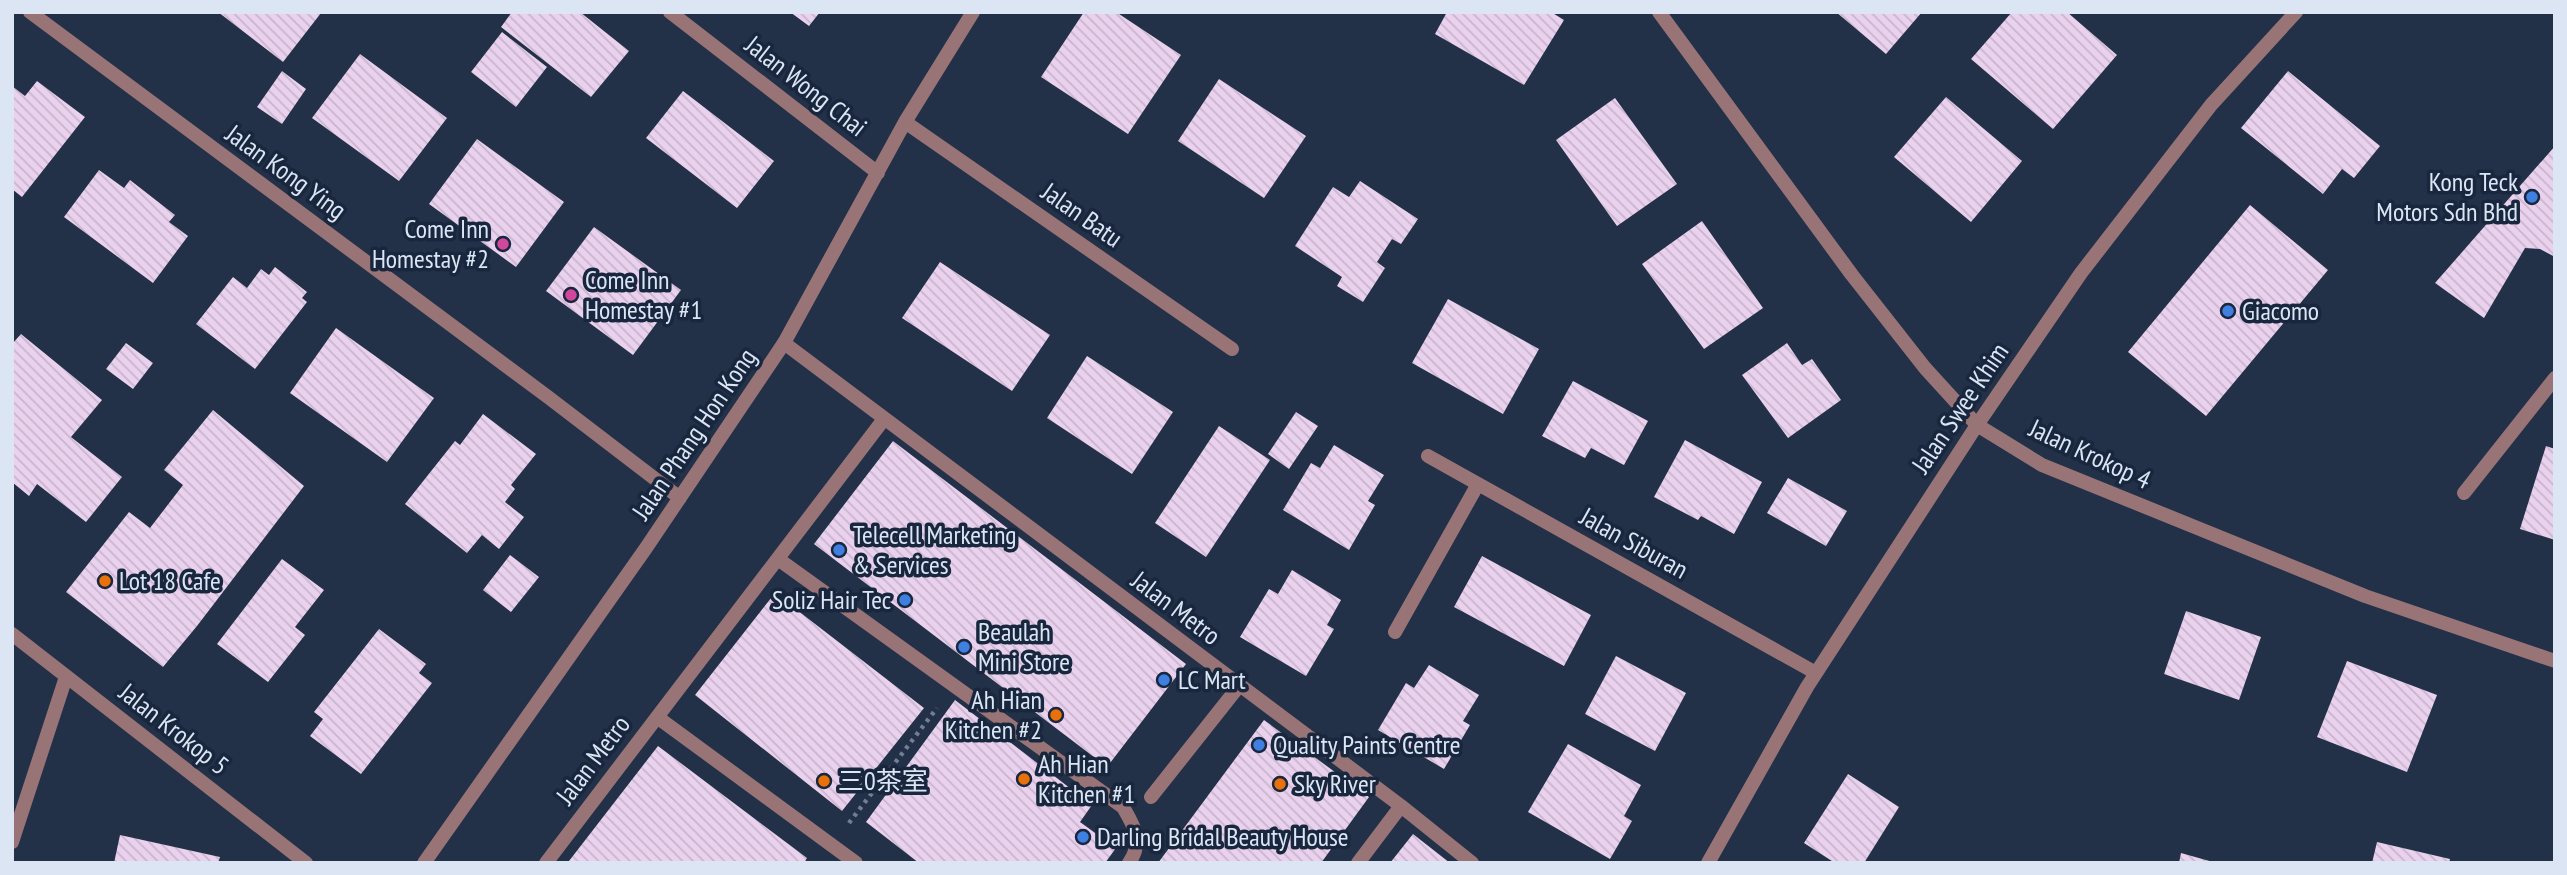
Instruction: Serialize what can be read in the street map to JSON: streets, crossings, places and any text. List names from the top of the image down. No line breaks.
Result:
{"streets":{"street":["Jalan Wong Chai","Jalan Kong Ying","Jalan Batu","Jalan Swee Khim","Jalan Phang Hon Kong","Jalan Krokop 4","Jalan Siburan","Jalan Metro","Jalan Krokop 5"]},"crossings":[["Jalan Wong Chai","Jalan Phang Hon Kong"],["Jalan Kong Ying","Jalan Phang Hon Kong"],["Jalan Batu","Jalan Phang Hon Kong"],["Jalan Swee Khim","Jalan Krokop 4"],["Jalan Swee Khim","Jalan Siburan"],["Jalan Phang Hon Kong","Jalan Metro"]],"places":["Kong Teck Motors Sdn Bhd","Come Inn Homestay #2","Come Inn Homestay #1","Giacomo","Telecell Marketing & Services","Lot 18 Cafe","Soliz Hair Tec","Beaulah Mini Store","LC Mart","Ah Hian Kitchen #2","Quality Paints Centre","Ah Hian Kitchen #1","三0茶室","Sky River","Darling Bridal Beauty House"]}
